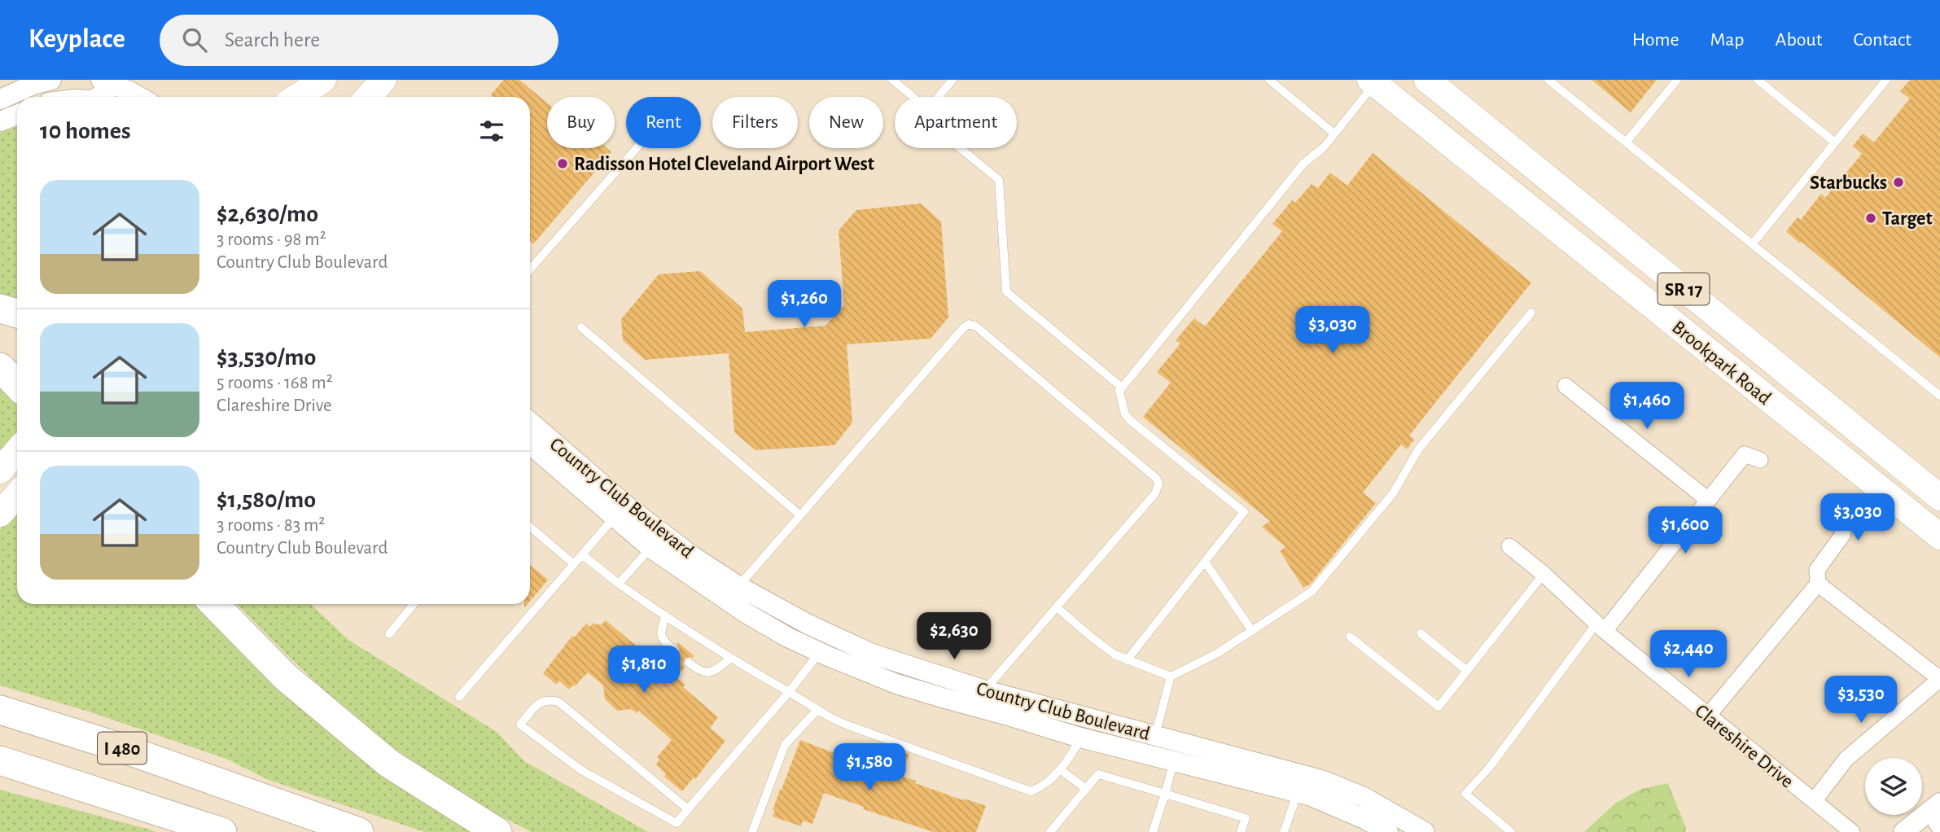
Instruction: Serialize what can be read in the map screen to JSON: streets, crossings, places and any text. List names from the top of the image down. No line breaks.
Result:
{"streets":{"highway":["I 480"],"main road":["SR 17","Brookpark Road"],"street":["Country Club Boulevard","Clareshire Drive"]},"places":["Radisson Hotel Cleveland Airport West","Starbucks","Target"],"page":{"header":"Keyplace","search":"Search here","nav":["Home","Map","About","Contact"],"chip":["Buy","Rent","Filters","New","Apartment"],"heading":"10 homes","list":[{"name":"$2,630/mo","note":"3 rooms · 98 m² · Country Club Boulevard"},{"name":"$3,530/mo","note":"5 rooms · 168 m² · Clareshire Drive"},{"name":"$1,580/mo","note":"3 rooms · 83 m² · Country Club Boulevard"}],"price":["$1,260","$3,030","$1,460","$3,030","$1,600","$2,630","$2,440","$1,810","$3,530","$1,580"]}}
